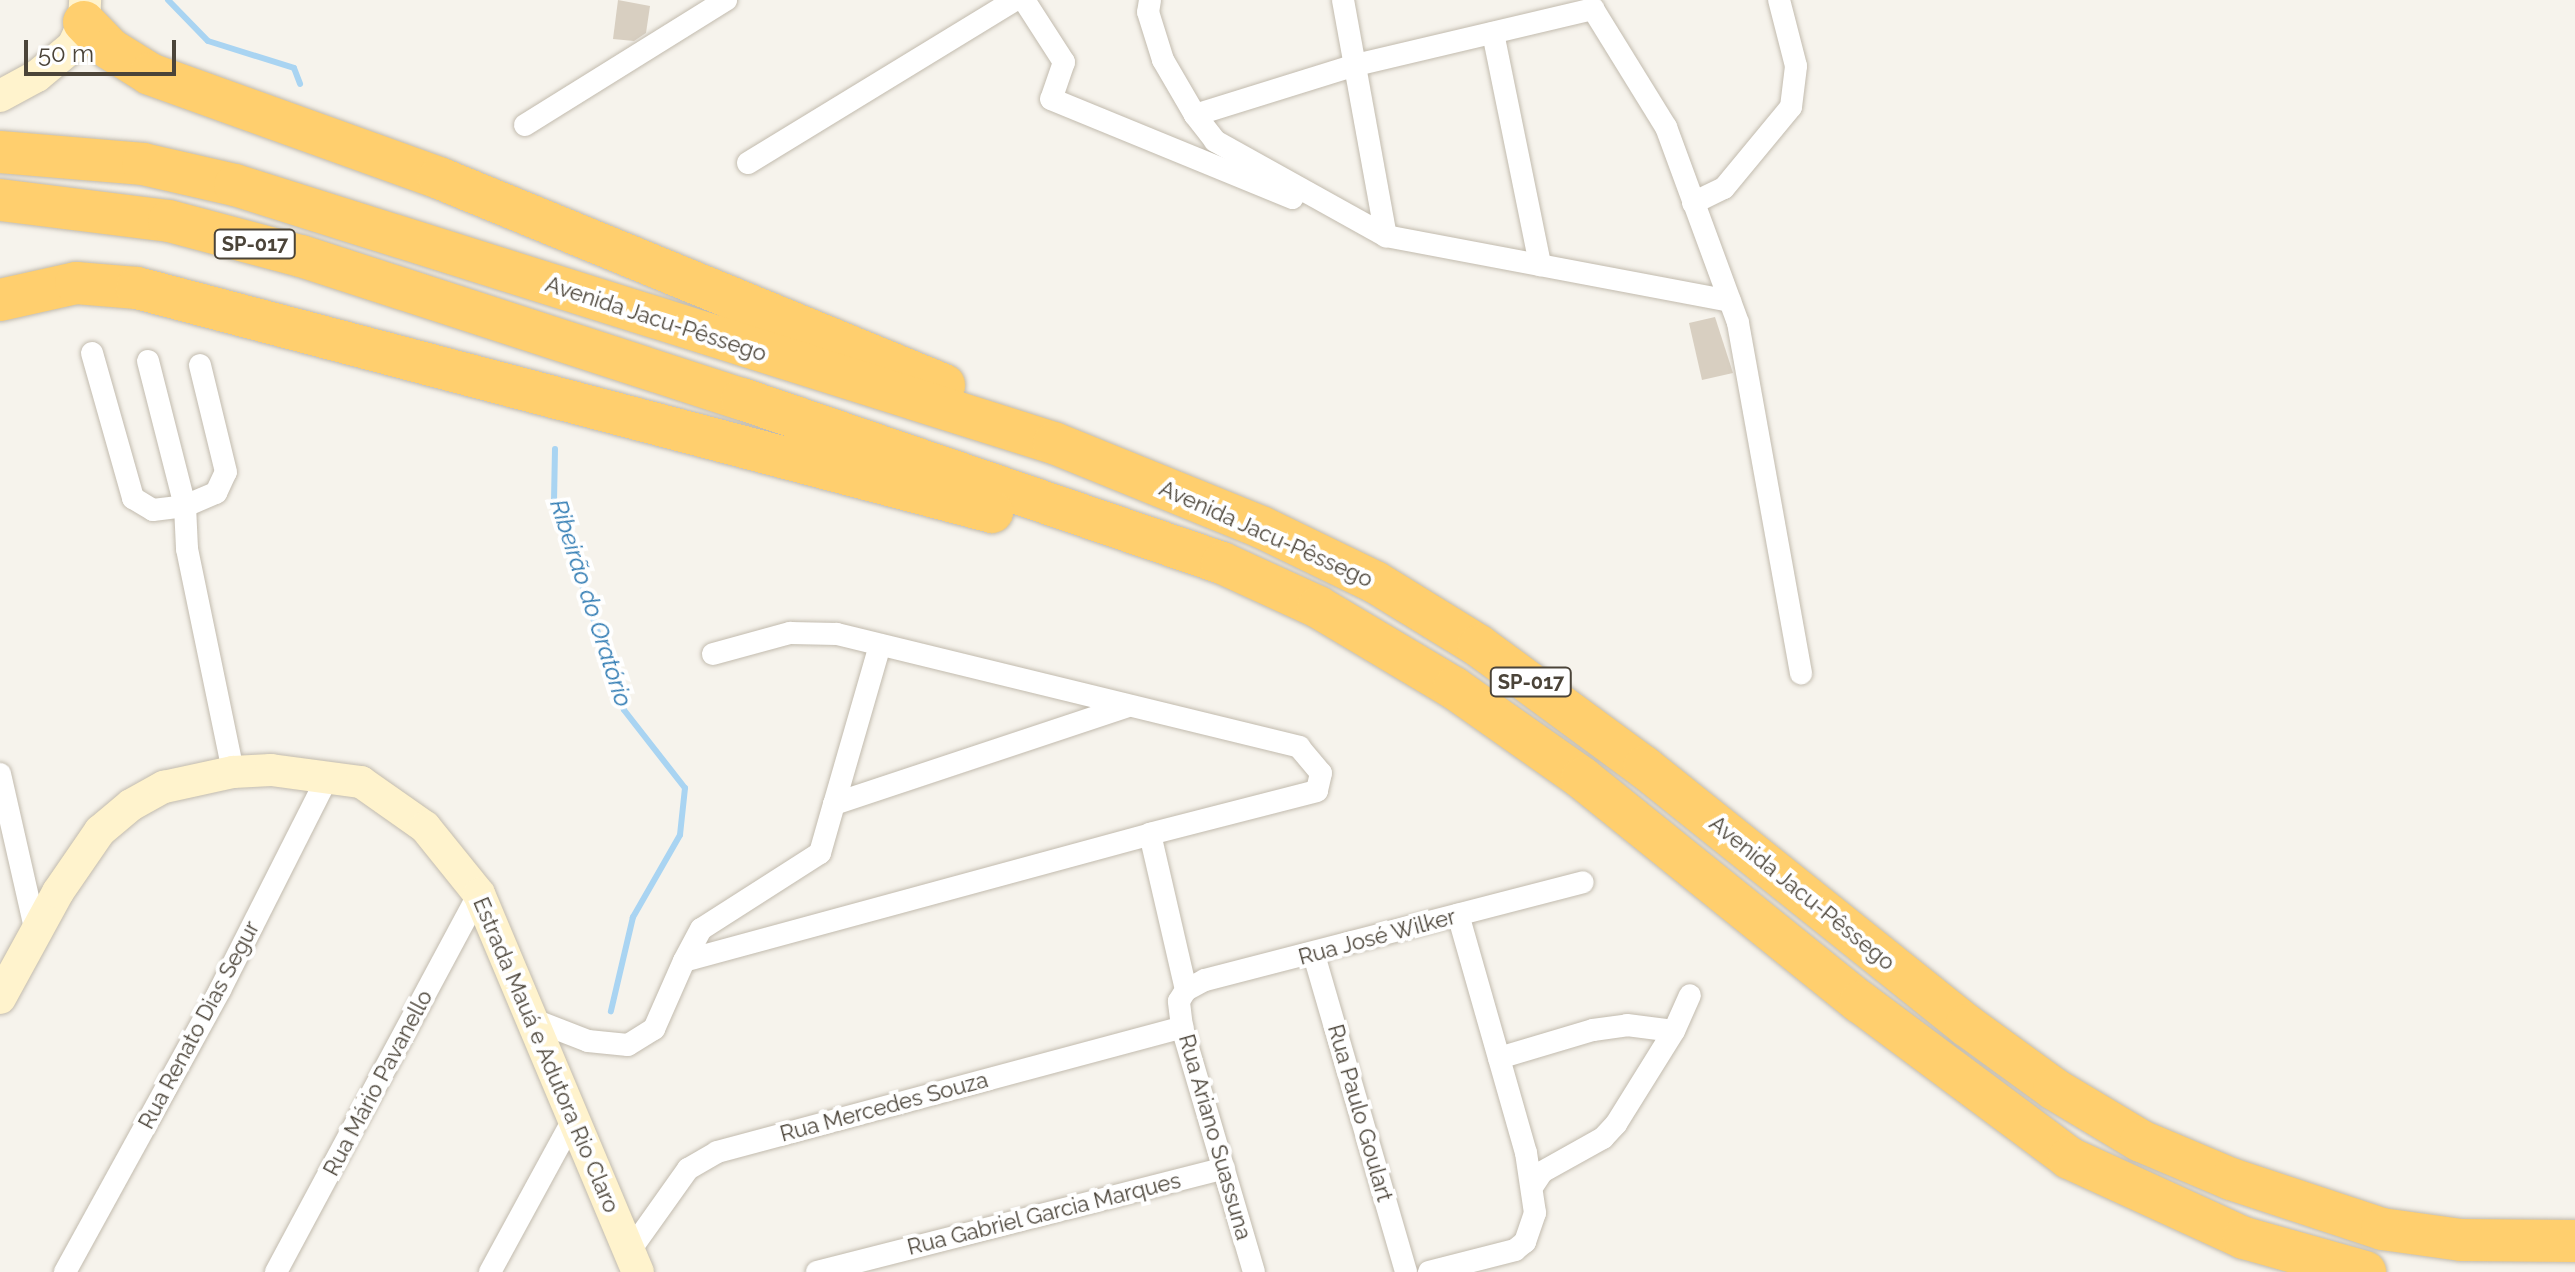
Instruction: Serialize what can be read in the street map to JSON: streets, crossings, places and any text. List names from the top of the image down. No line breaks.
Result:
{"streets":{"highway":["SP-017","Avenida Jacu-Pêssego"],"main road":["Estrada Mauá e Adutora Rio Claro"],"street":["Rua José Wilker","Rua Renato Dias Segur","Rua Mário Pavanello","Rua Mercedes Souza","Rua Paulo Goulart","Rua Ariano Suassuna","Rua Gabriel Garcia Marques"]},"crossings":[["Rua José Wilker","Rua Paulo Goulart"],["Rua José Wilker","Rua Ariano Suassuna"],["Rua Renato Dias Segur","Estrada Mauá e Adutora Rio Claro"],["Estrada Mauá e Adutora Rio Claro","Rua Mário Pavanello"],["Estrada Mauá e Adutora Rio Claro","Rua Mercedes Souza"],["Rua Mercedes Souza","Rua Ariano Suassuna"],["Rua Ariano Suassuna","Rua Gabriel Garcia Marques"]],"water":["Ribeirão do Oratório"],"scale_bar":"50 m"}
